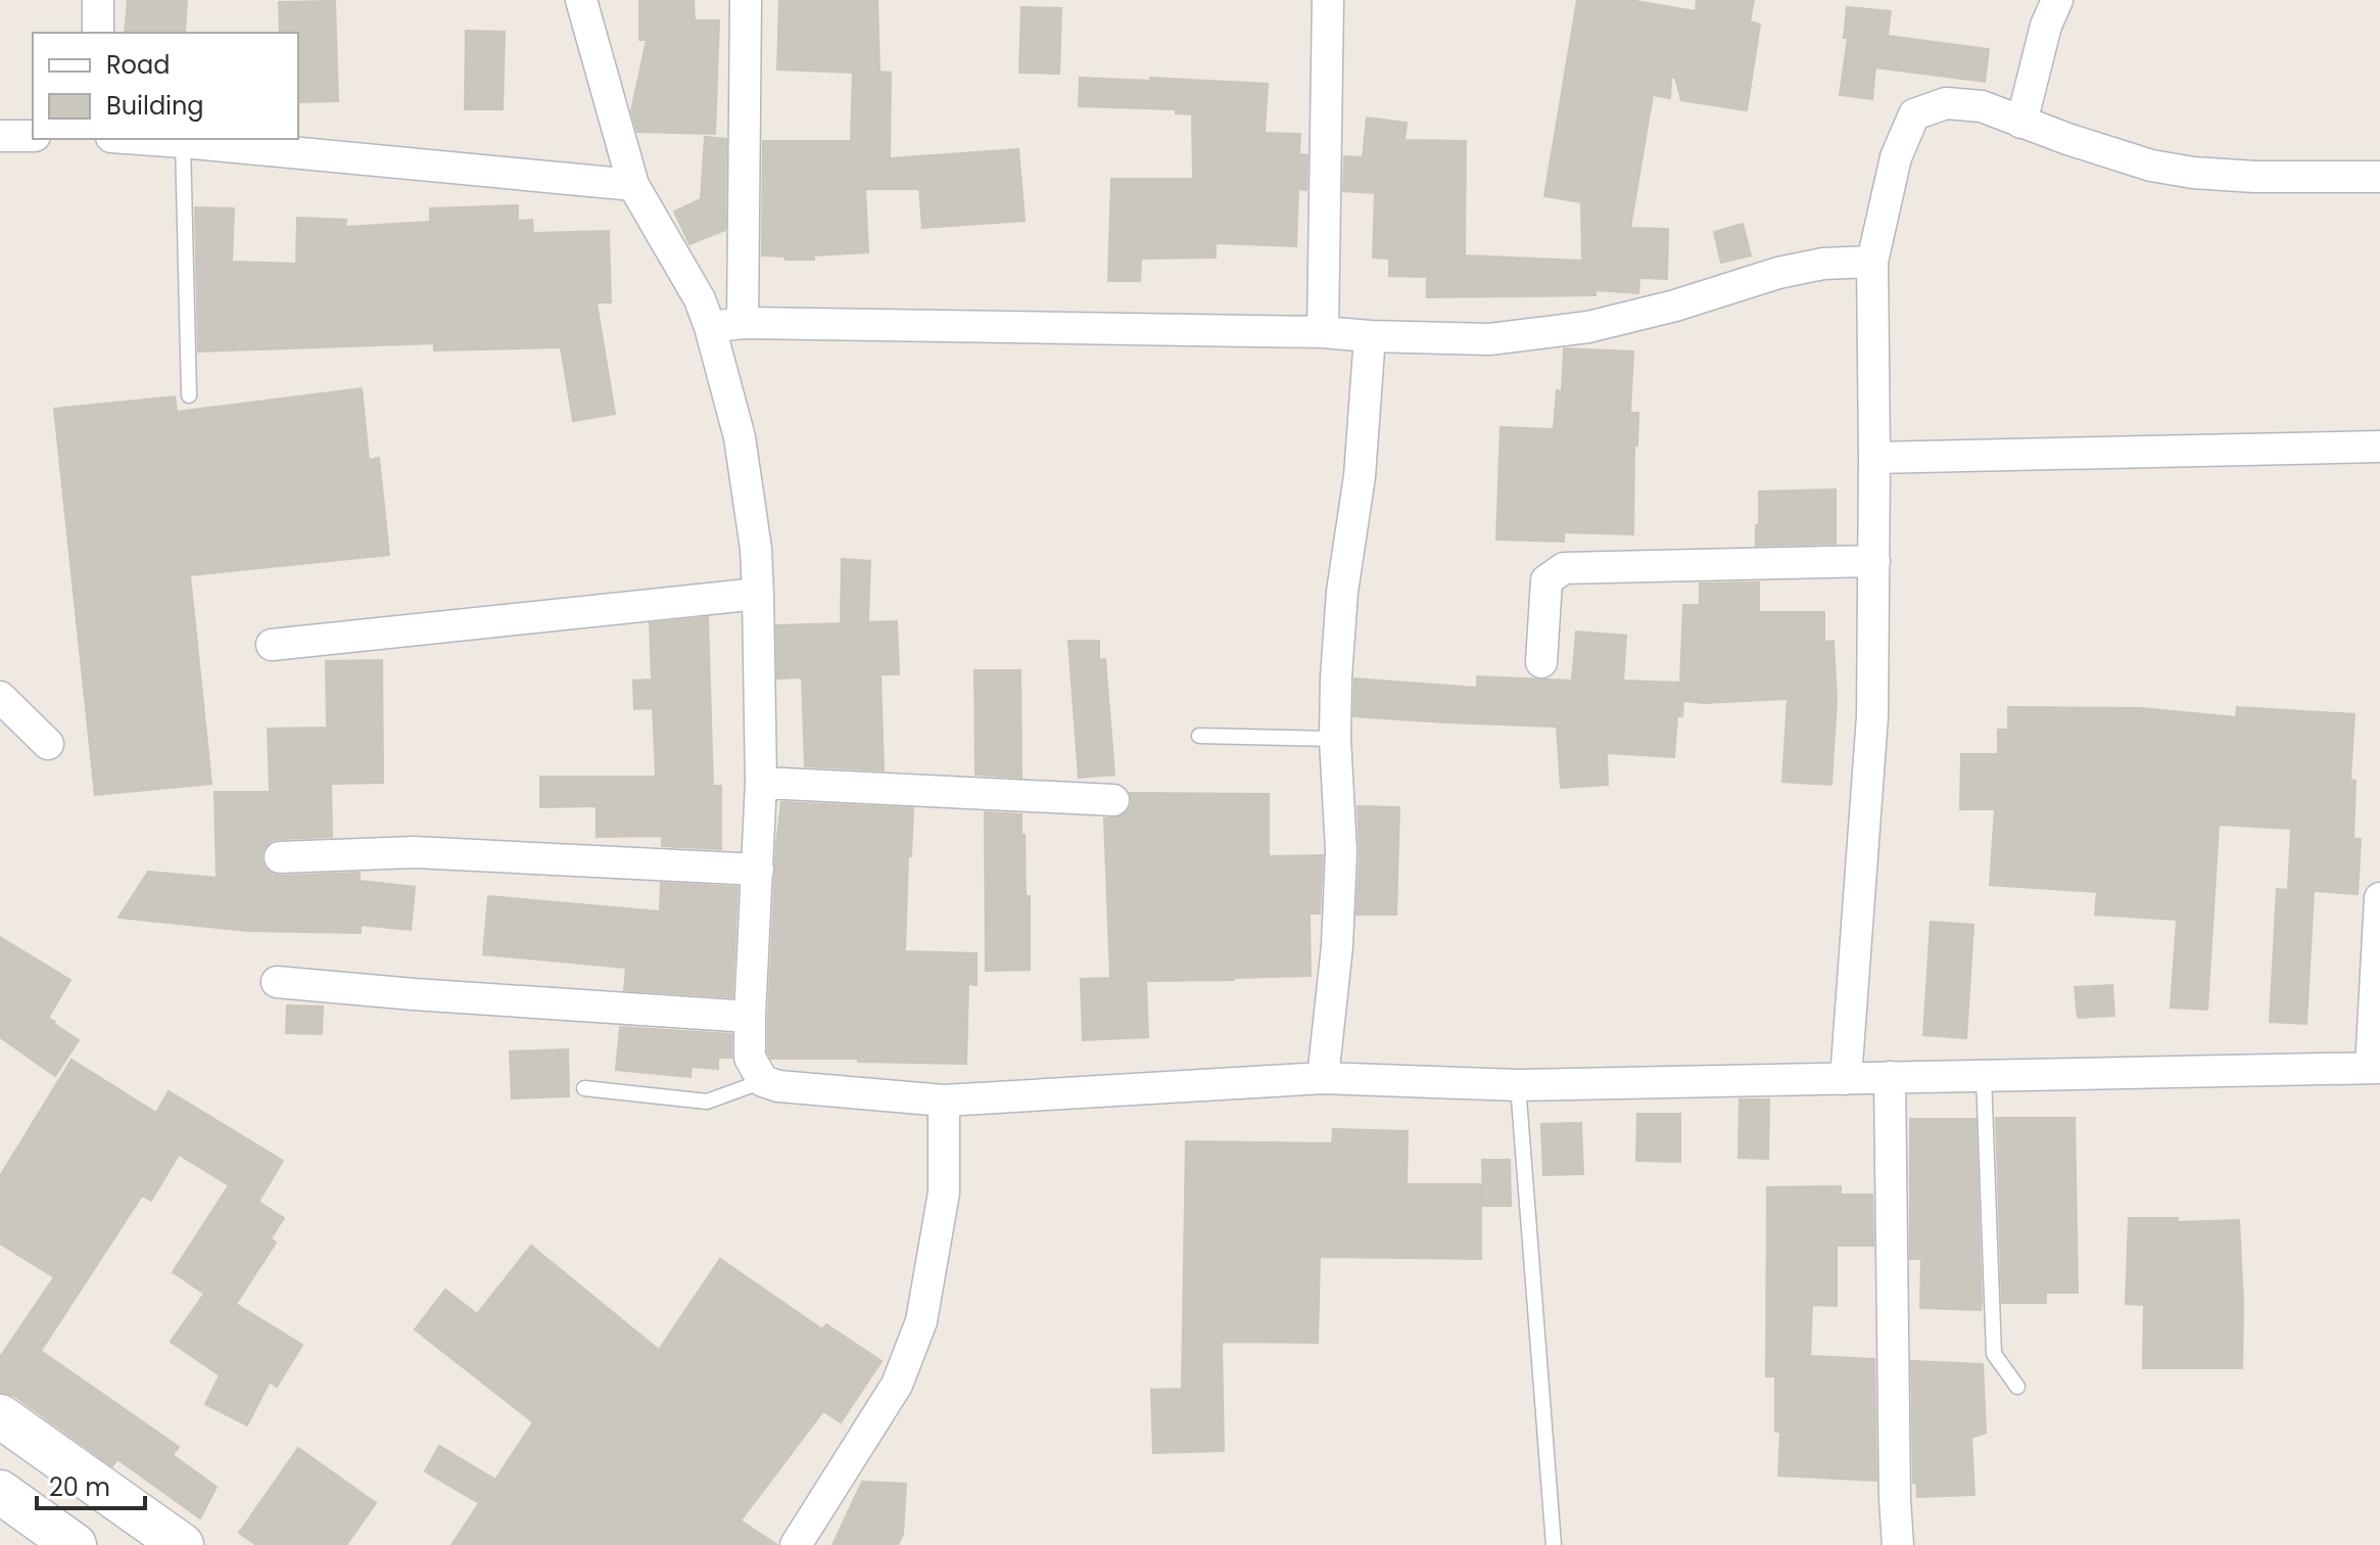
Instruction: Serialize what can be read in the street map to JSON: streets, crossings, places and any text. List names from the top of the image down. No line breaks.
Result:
{"legend":["Road","Building"],"scale_bar":"20 m"}
